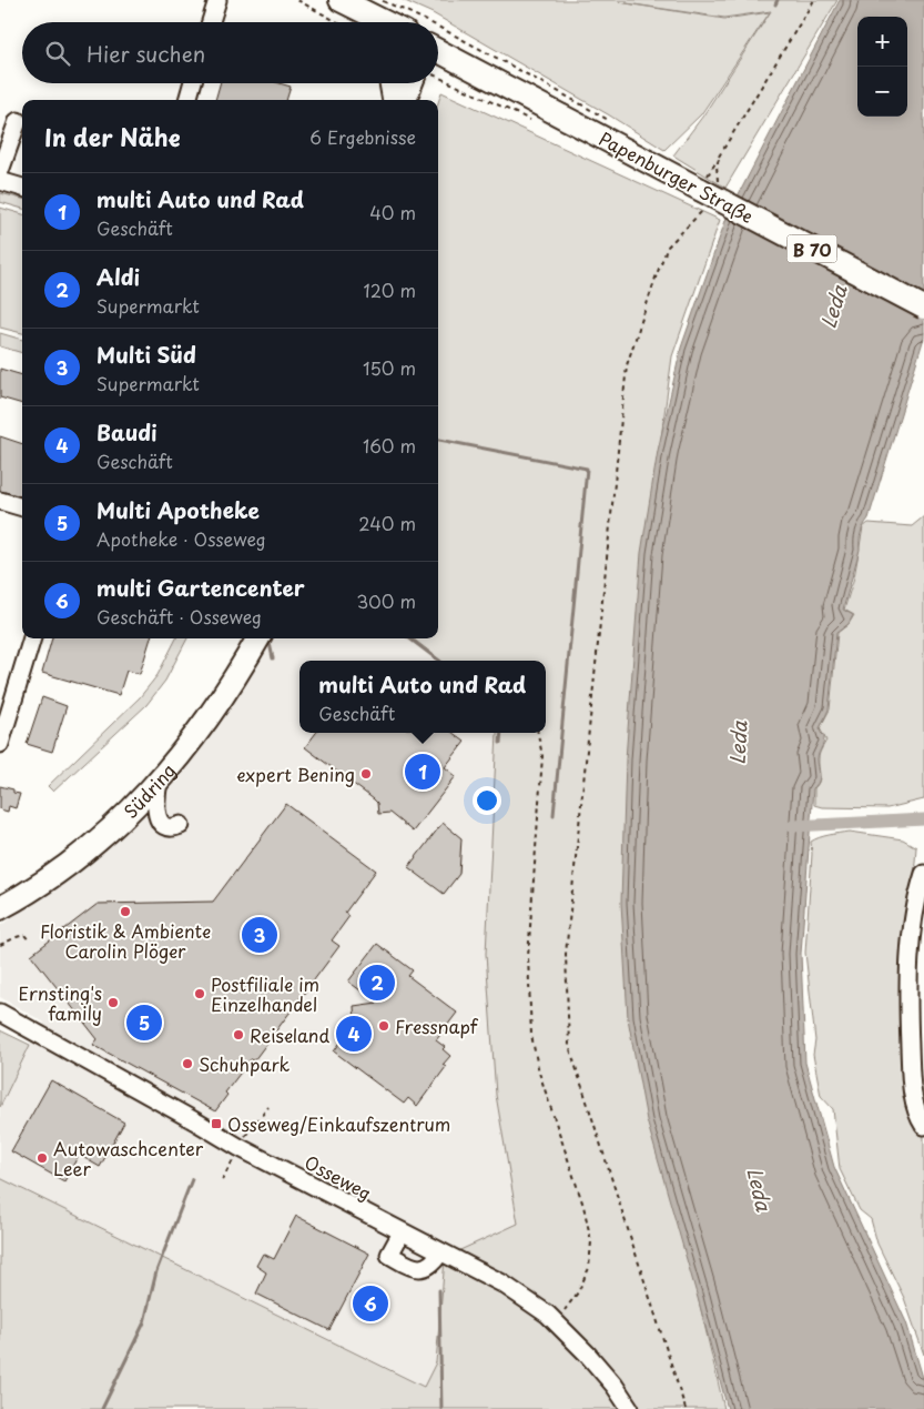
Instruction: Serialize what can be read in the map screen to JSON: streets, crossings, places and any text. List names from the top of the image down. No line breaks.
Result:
{"streets":{"main road":["Papenburger Straße","B 70","Südring"],"street":["Osseweg"]},"water":["Leda"],"places":{"other":["expert Bening","Floristik & Ambiente Carolin Plöger","Postfiliale im Einzelhandel","Ernsting's family","Fressnapf","Reiseland","Schuhpark","Autowaschcenter Leer"],"transit":["Osseweg/Einkaufszentrum"]},"page":{"map_buttons":["+","−"],"search":"Hier suchen","heading":["In der Nähe","6 Ergebnisse"],"list":[{"mark":"1","name":"multi Auto und Rad","note":"Geschäft","value":"40 m"},{"mark":"2","name":"Aldi","note":"Supermarkt","value":"120 m"},{"mark":"3","name":"Multi Süd","note":"Supermarkt","value":"150 m"},{"mark":"4","name":"Baudi","note":"Geschäft","value":"160 m"},{"mark":"5","name":"Multi Apotheke","note":"Apotheke · Osseweg","value":"240 m"},{"mark":"6","name":"multi Gartencenter","note":"Geschäft · Osseweg","value":"300 m"}],"popup":["multi Auto und Rad","Geschäft"],"pins":["1","3","2","5","4","6"]}}
